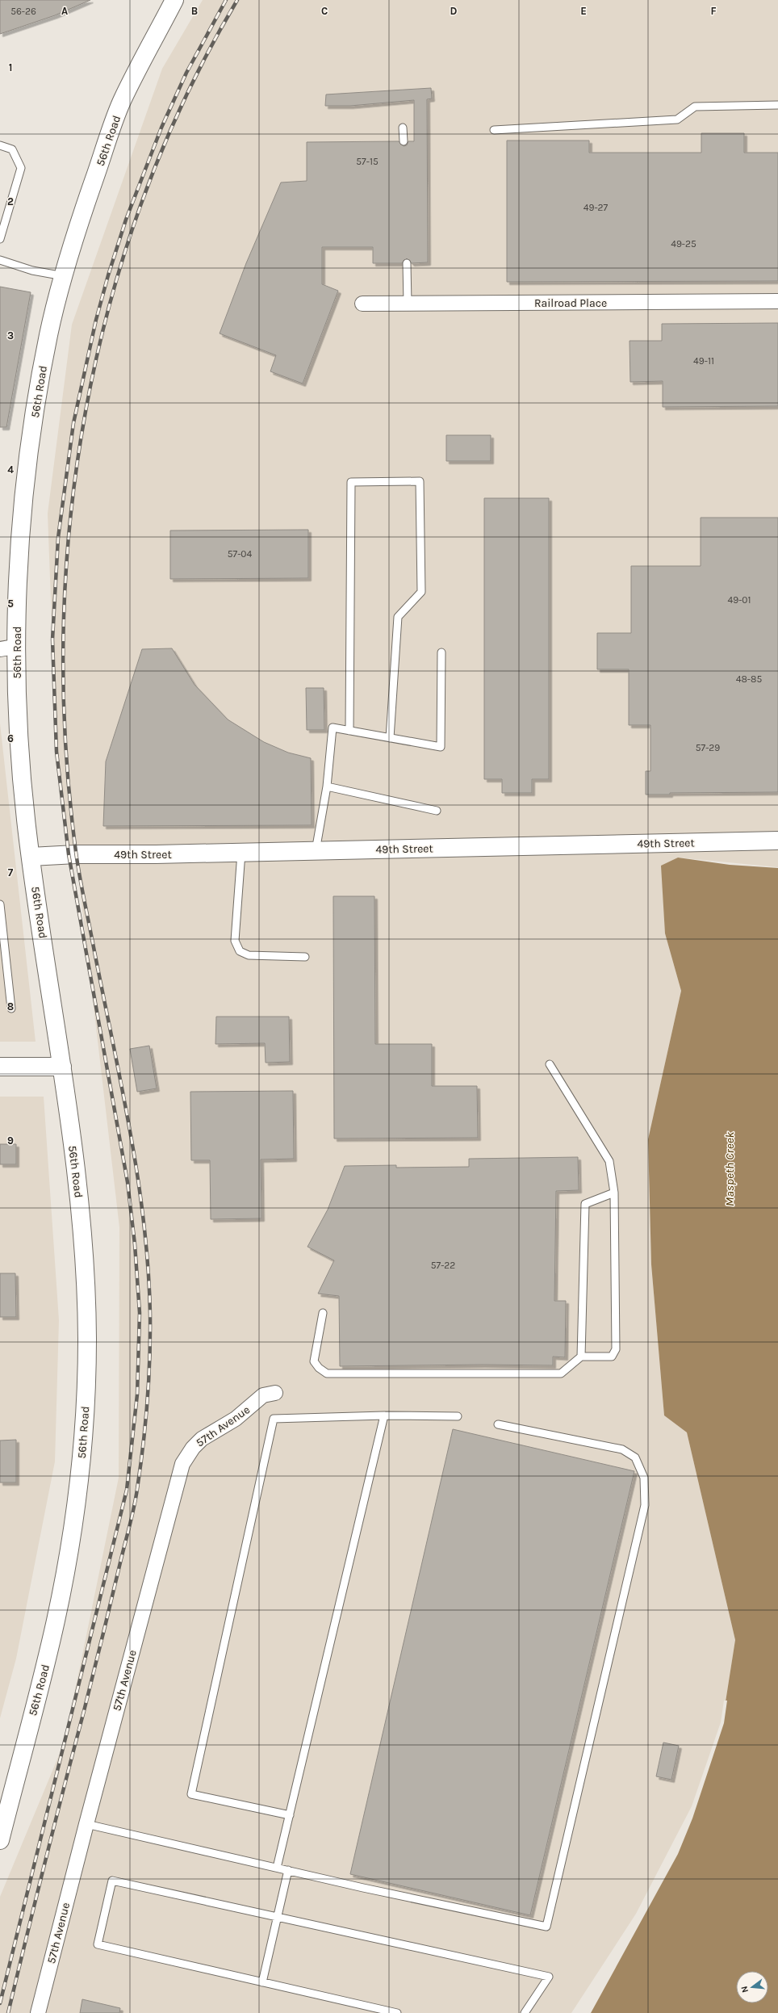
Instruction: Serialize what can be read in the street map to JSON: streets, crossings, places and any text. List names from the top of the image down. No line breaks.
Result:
{"streets":{"main road":["56th Road","49th Street"],"street":["Railroad Place","57th Avenue"]},"crossings":[["56th Road","49th Street"]],"water":["Maspeth Creek"],"house_numbers":["56-26","57-15","49-27","49-25","49-11","57-04","49-01","48-85","57-29","57-22"],"north":"left","grid":{"columns":["A","B","C","D","E","F"],"rows":["1","2","3","4","5","6","7","8","9"]}}
